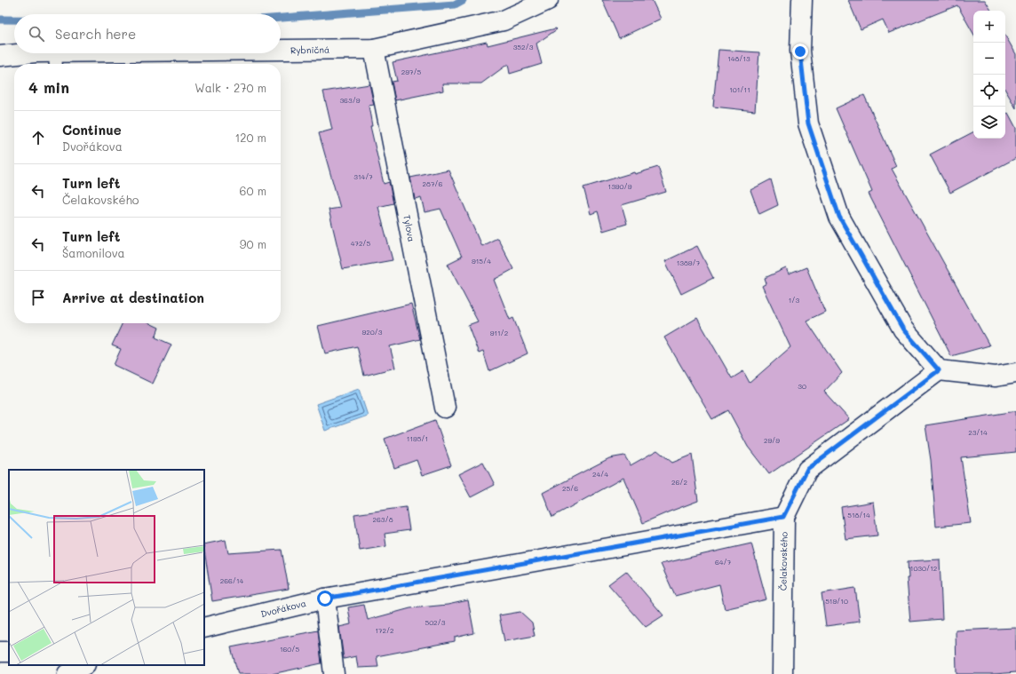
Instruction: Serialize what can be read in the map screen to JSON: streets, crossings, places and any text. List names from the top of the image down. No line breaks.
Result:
{"streets":{"street":["Rybničná","Tylova","Čelakovského","Dvořákova"]},"crossings":[["Rybničná","Tylova"],["Čelakovského","Dvořákova"]],"house_numbers":["352/3","148/13","297/5","101/11","363/9","314/7","287/6","1390/9","472/5","915/4","1389/7","1/3","920/3","911/2","30","23/14","1195/1","29/9","24/4","26/2","25/6","518/14","263/8","64/7","1030/12","266/14","519/10","502/3","172/2","160/5"],"page":{"map_buttons":["+","−"],"search":"Search here","heading":["4 min","Walk · 270 m"],"list":[["Continue","Dvořákova","120 m"],["Turn left","Čelakovského","60 m"],["Turn left","Šamonilova","90 m"],"Arrive at destination"]}}
